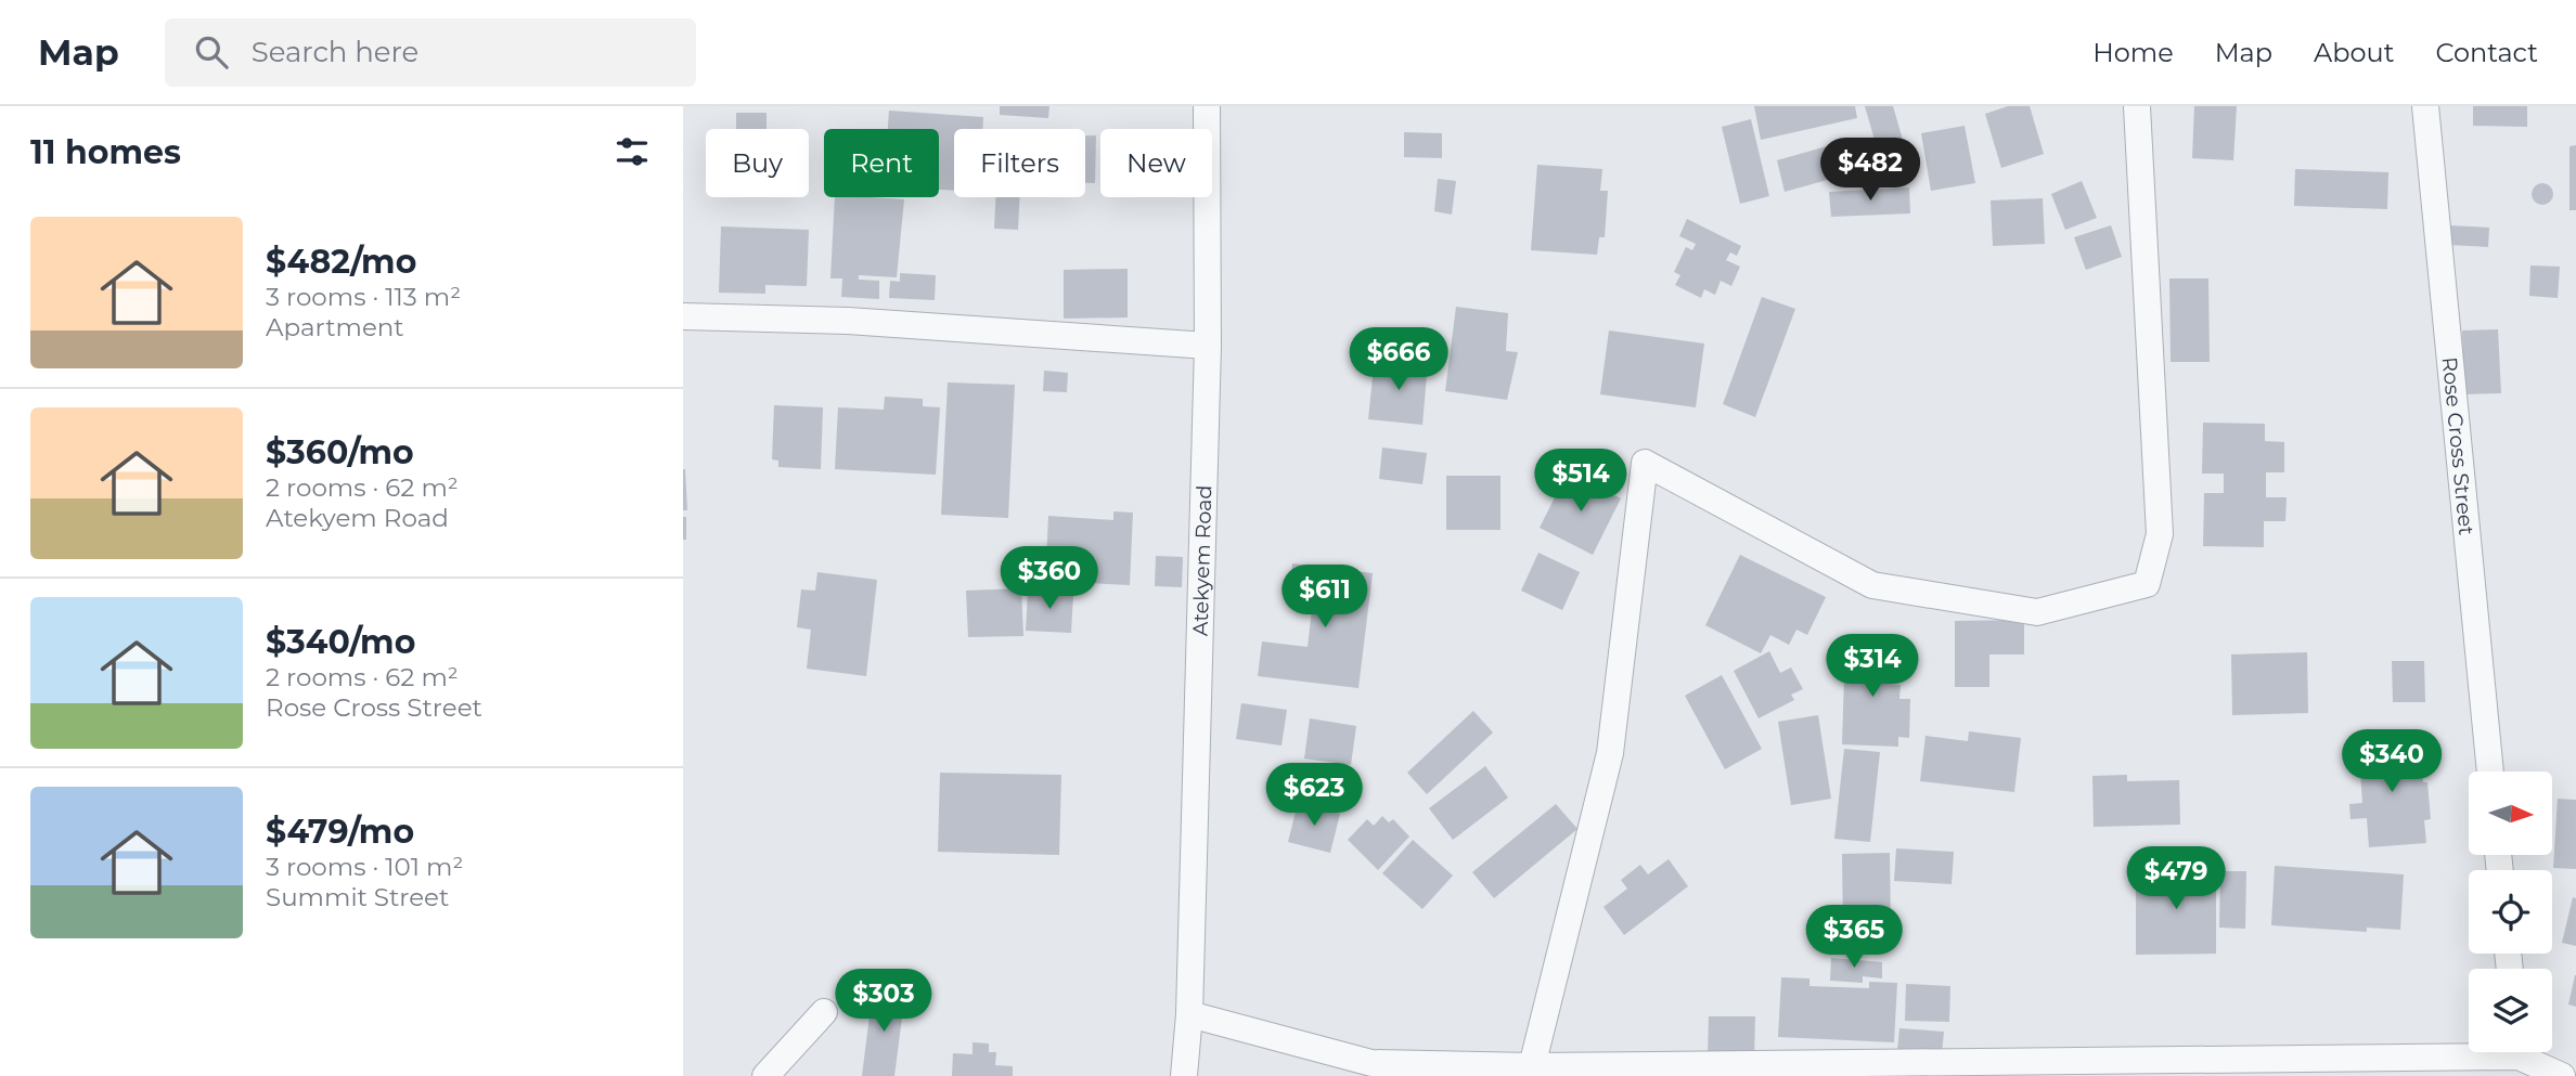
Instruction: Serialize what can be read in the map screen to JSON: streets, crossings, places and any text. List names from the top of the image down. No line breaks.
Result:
{"streets":{"street":["Rose Cross Street","Atekyem Road"]},"north":"right","page":{"header":"Map","search":"Search here","nav":["Home","Map","About","Contact"],"heading":"11 homes","chip":["Buy","Rent","Filters","New"],"price":["$482","$666","$514","$360","$611","$314","$340","$623","$479","$365","$303"],"list":[{"name":"$482/mo","note":"3 rooms · 113 m² · Apartment"},{"name":"$360/mo","note":"2 rooms · 62 m² · Atekyem Road"},{"name":"$340/mo","note":"2 rooms · 62 m² · Rose Cross Street"},{"name":"$479/mo","note":"3 rooms · 101 m² · Summit Street"}]}}
